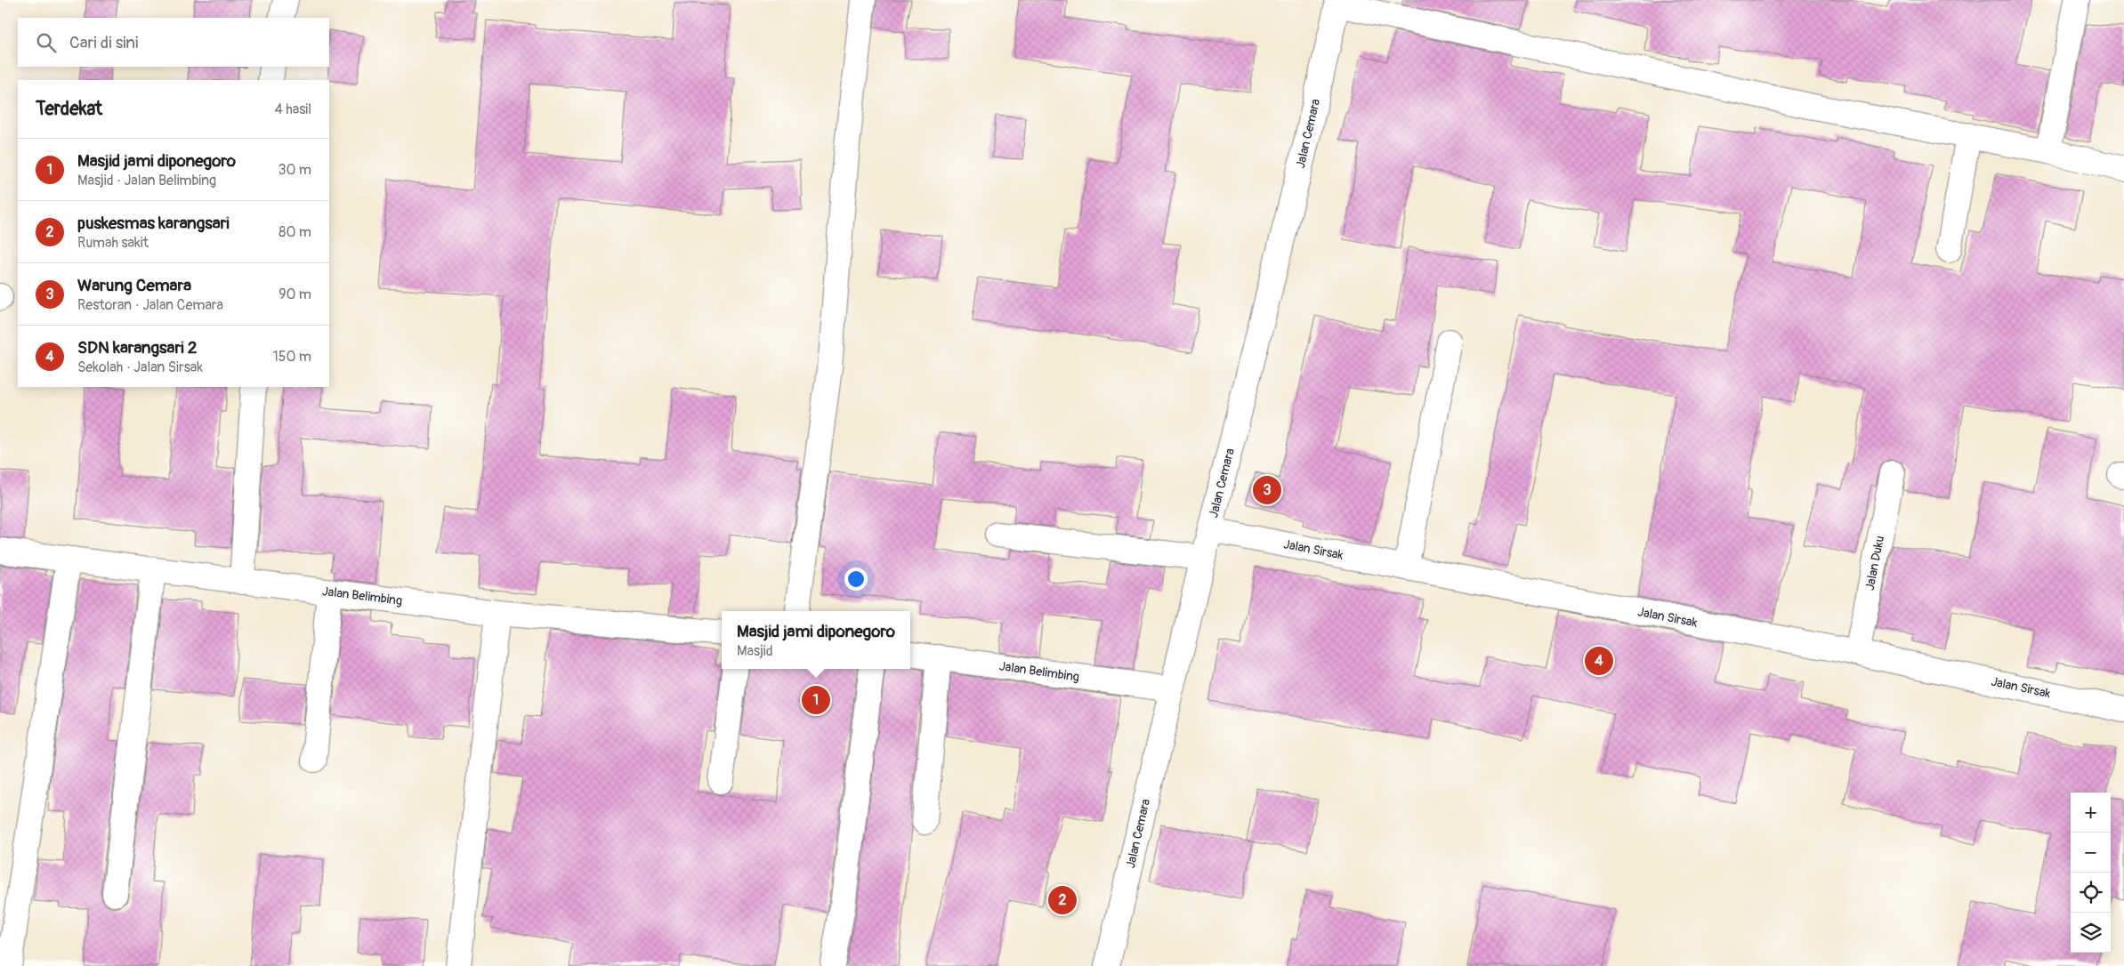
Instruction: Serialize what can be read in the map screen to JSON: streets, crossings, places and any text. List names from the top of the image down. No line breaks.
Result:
{"streets":{"street":["Jalan Cemara","Jalan Sirsak","Jalan Duku","Jalan Belimbing"]},"crossings":[["Jalan Cemara","Jalan Sirsak"],["Jalan Cemara","Jalan Belimbing"],["Jalan Sirsak","Jalan Duku"]],"page":{"search":"Cari di sini","heading":["Terdekat","4 hasil"],"list":[{"mark":"1","name":"Masjid jami diponegoro","note":"Masjid · Jalan Belimbing","value":"30 m"},{"mark":"2","name":"puskesmas karangsari","note":"Rumah sakit","value":"80 m"},{"mark":"3","name":"Warung Cemara","note":"Restoran · Jalan Cemara","value":"90 m"},{"mark":"4","name":"SDN karangsari 2","note":"Sekolah · Jalan Sirsak","value":"150 m"}],"pins":["3","4","1","2"],"popup":["Masjid jami diponegoro","Masjid"],"map_buttons":["+","−"]}}
